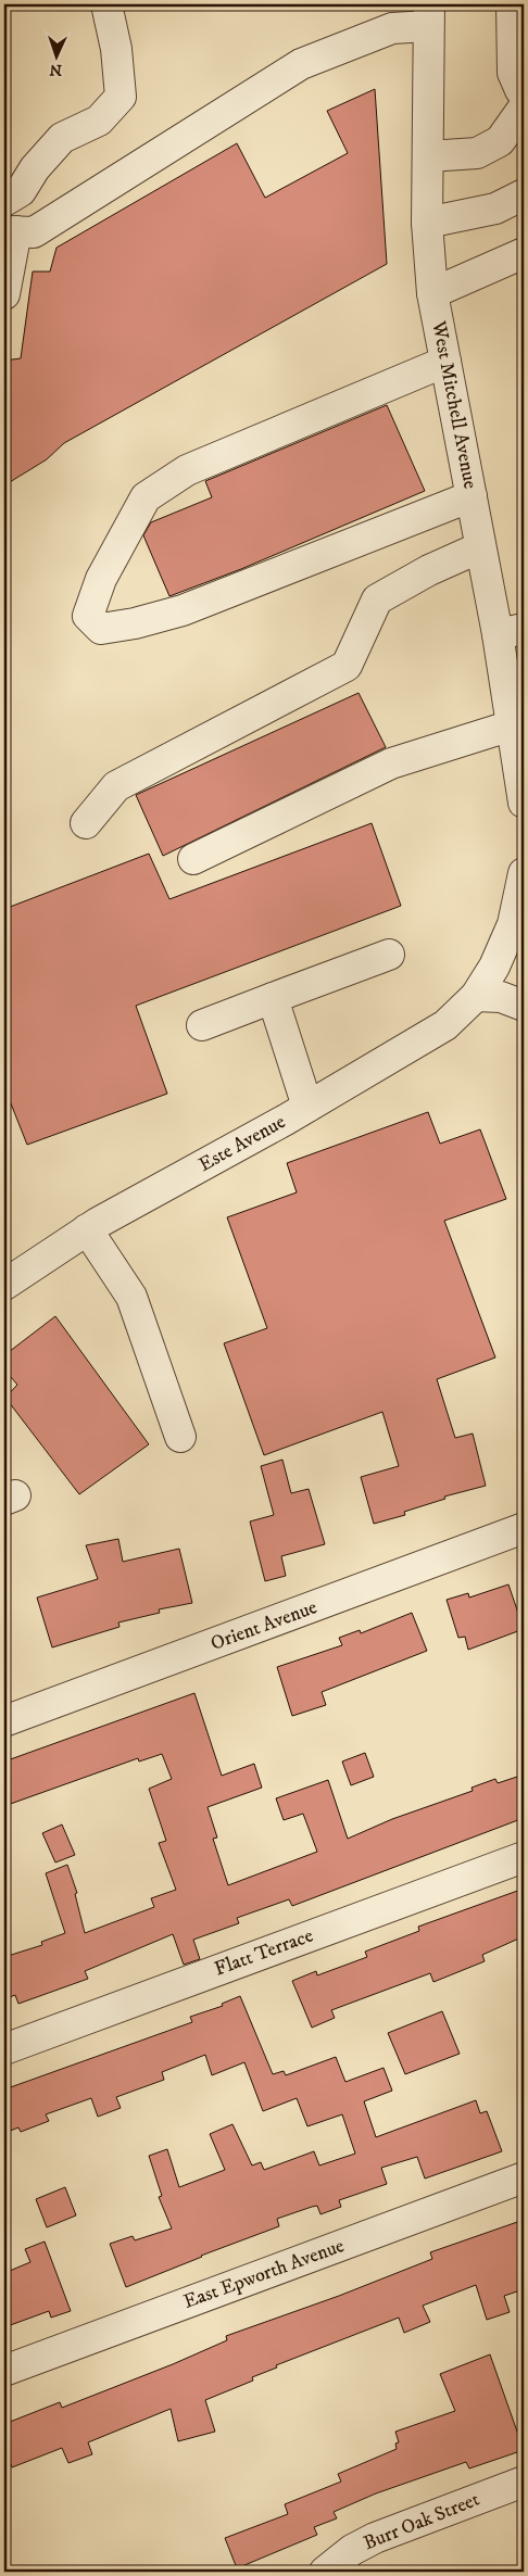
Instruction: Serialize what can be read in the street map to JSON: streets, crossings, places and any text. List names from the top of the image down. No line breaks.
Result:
{"streets":{"street":["West Mitchell Avenue","Este Avenue","Orient Avenue","Flatt Terrace","East Epworth Avenue","Burr Oak Street"]},"north":"bottom"}
